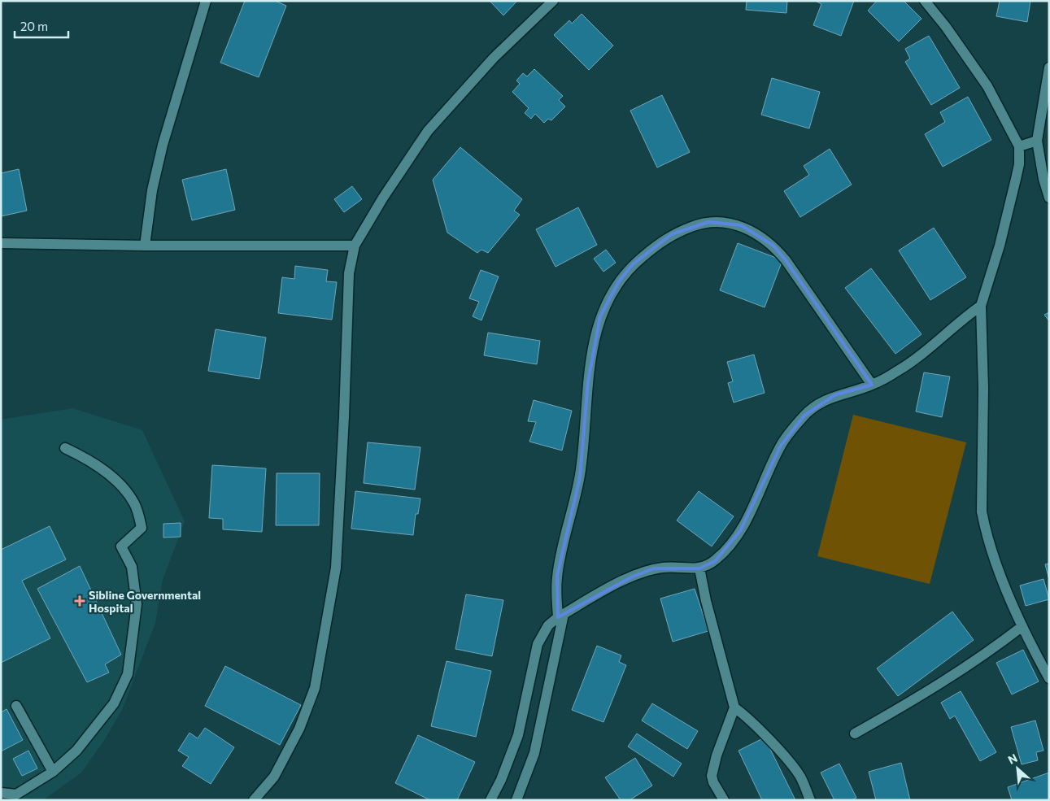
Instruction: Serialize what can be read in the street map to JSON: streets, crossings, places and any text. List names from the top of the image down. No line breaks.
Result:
{"places":{"health":["Sibline Governmental Hospital"]},"scale_bar":"20 m","north":"top left"}
